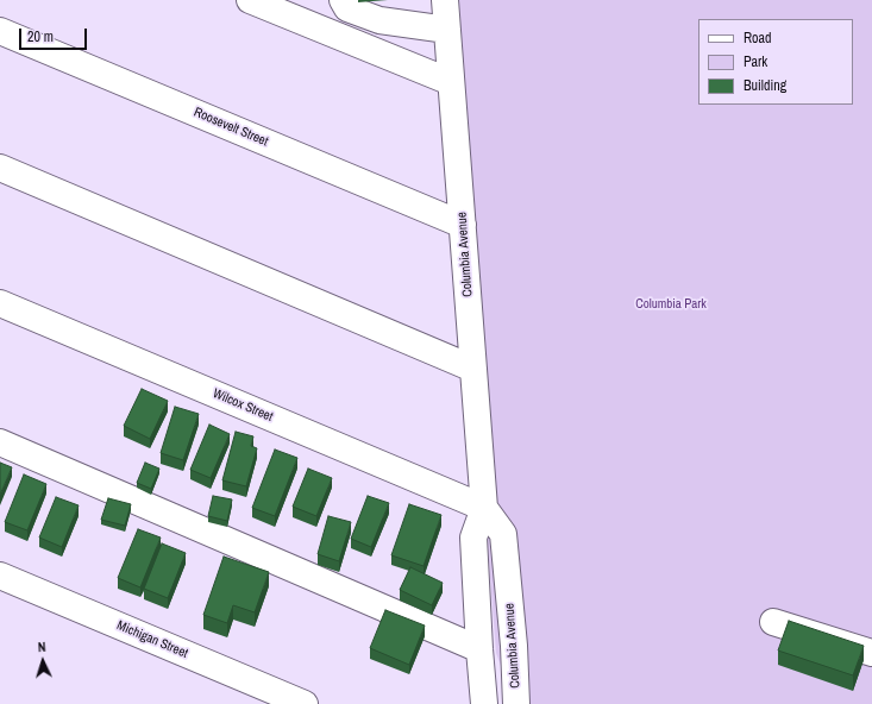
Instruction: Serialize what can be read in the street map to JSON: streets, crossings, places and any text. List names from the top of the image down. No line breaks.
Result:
{"streets":{"street":["Roosevelt Street","Columbia Avenue","Wilcox Street","Michigan Street"]},"crossings":[["Roosevelt Street","Columbia Avenue"],["Columbia Avenue","Wilcox Street"]],"parks":["Columbia Park"],"legend":["Road","Park","Building"],"scale_bar":"20 m","north":"top"}
